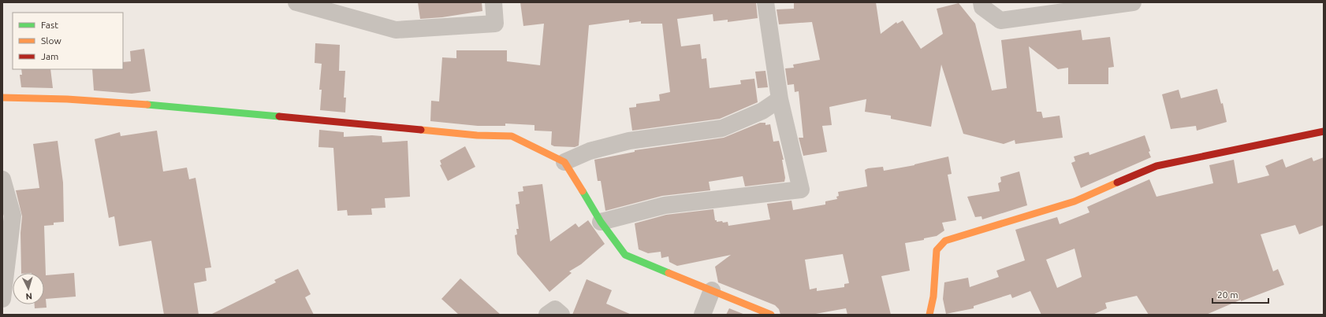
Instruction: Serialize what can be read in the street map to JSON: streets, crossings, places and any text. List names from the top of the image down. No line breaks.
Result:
{"legend":["Fast","Slow","Jam"],"scale_bar":"20 m","north":"bottom"}
